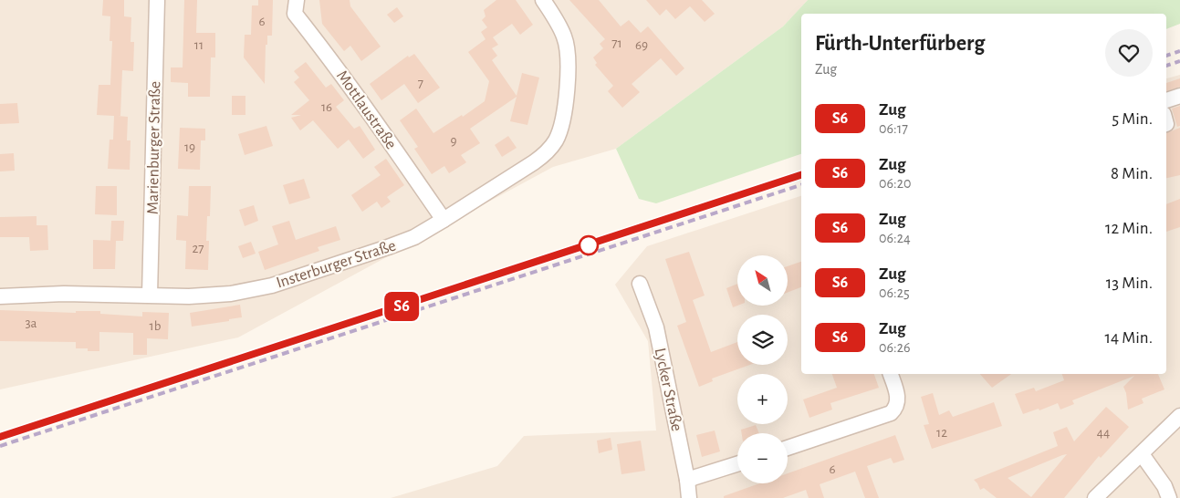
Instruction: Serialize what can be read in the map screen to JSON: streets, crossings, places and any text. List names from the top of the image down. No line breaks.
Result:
{"streets":{"street":["Mottlaustraße","Marienburger Straße","Insterburger Straße","Lycker Straße"]},"crossings":[["Mottlaustraße","Insterburger Straße"],["Marienburger Straße","Insterburger Straße"]],"house_numbers":["6","71","11","69","7","16","9","19","27","3a","1b","12","44","6"],"north":"top left","page":{"on_map":"S6","heading":["Fürth-Unterfürberg","Zug"],"list":[{"mark":"S6","name":"Zug","note":"06:17","value":"5 Min."},{"mark":"S6","name":"Zug","note":"06:20","value":"8 Min."},{"mark":"S6","name":"Zug","note":"06:24","value":"12 Min."},{"mark":"S6","name":"Zug","note":"06:25","value":"13 Min."},{"mark":"S6","name":"Zug","note":"06:26","value":"14 Min."}],"map_buttons":["+","−"]}}
